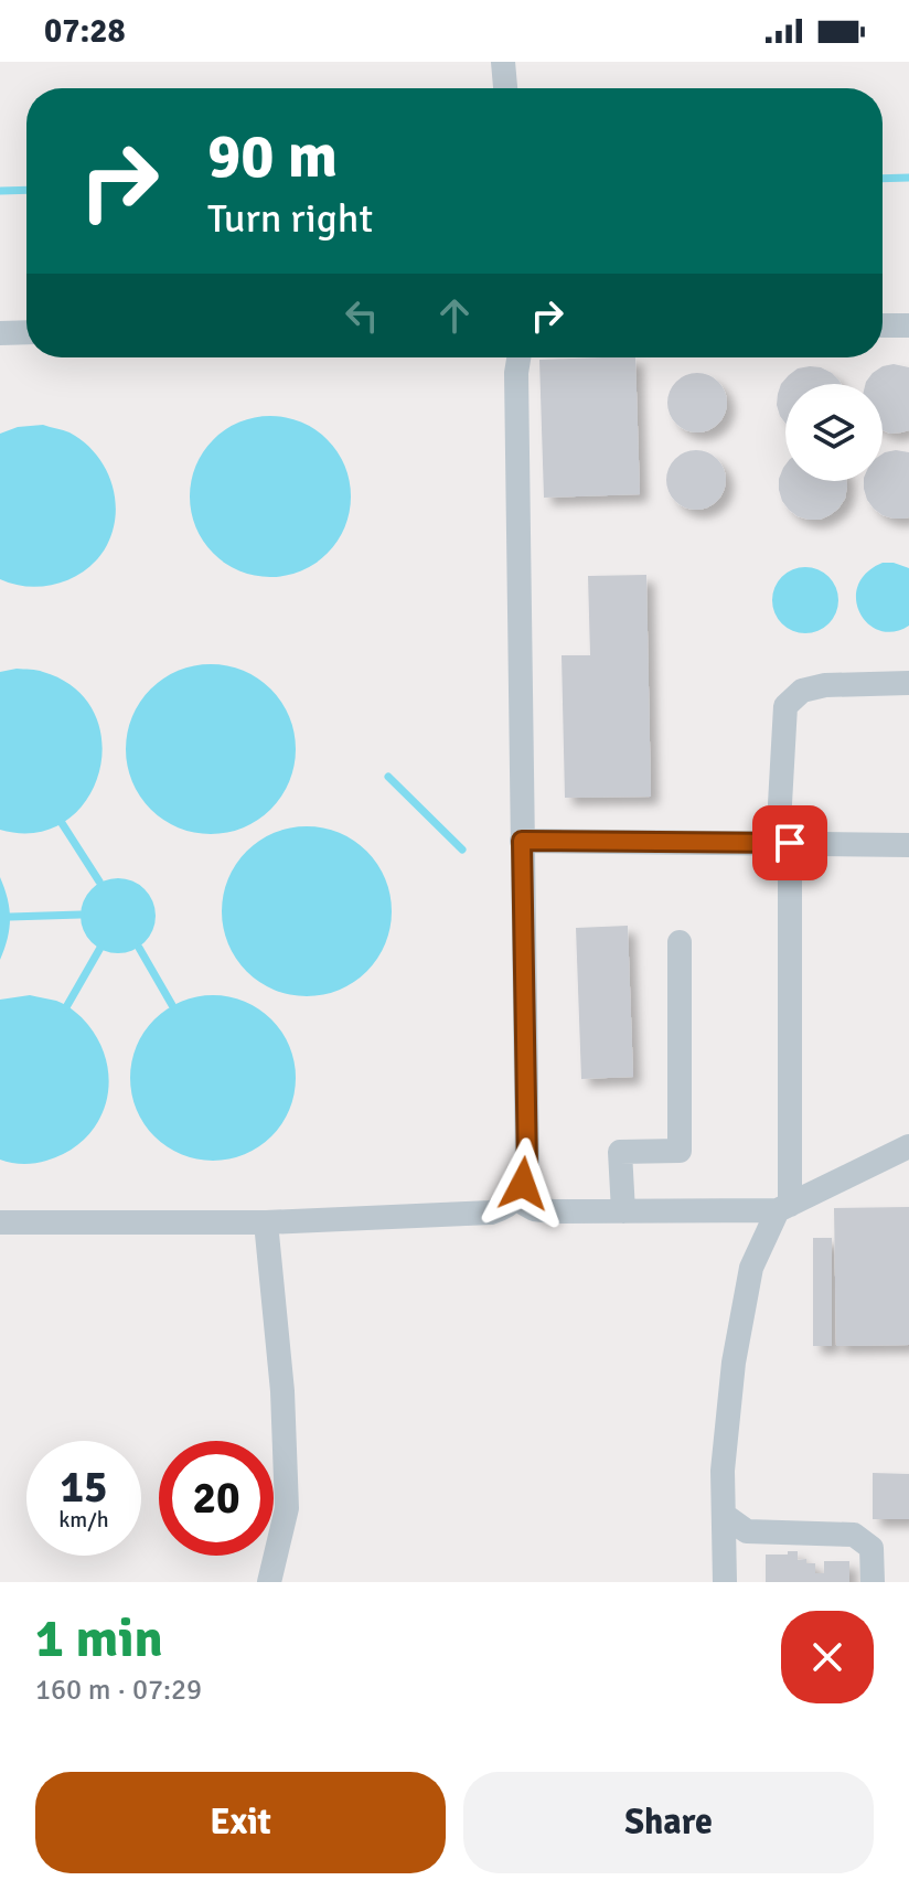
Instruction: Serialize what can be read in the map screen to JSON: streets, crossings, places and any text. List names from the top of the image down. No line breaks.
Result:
{"page":{"status":"07:28","turn":["90 m","Turn right"],"speed":"15 km/h","limit":"20","heading":["1 min","160 m · 07:29"],"buttons":["Exit","Share"]}}
